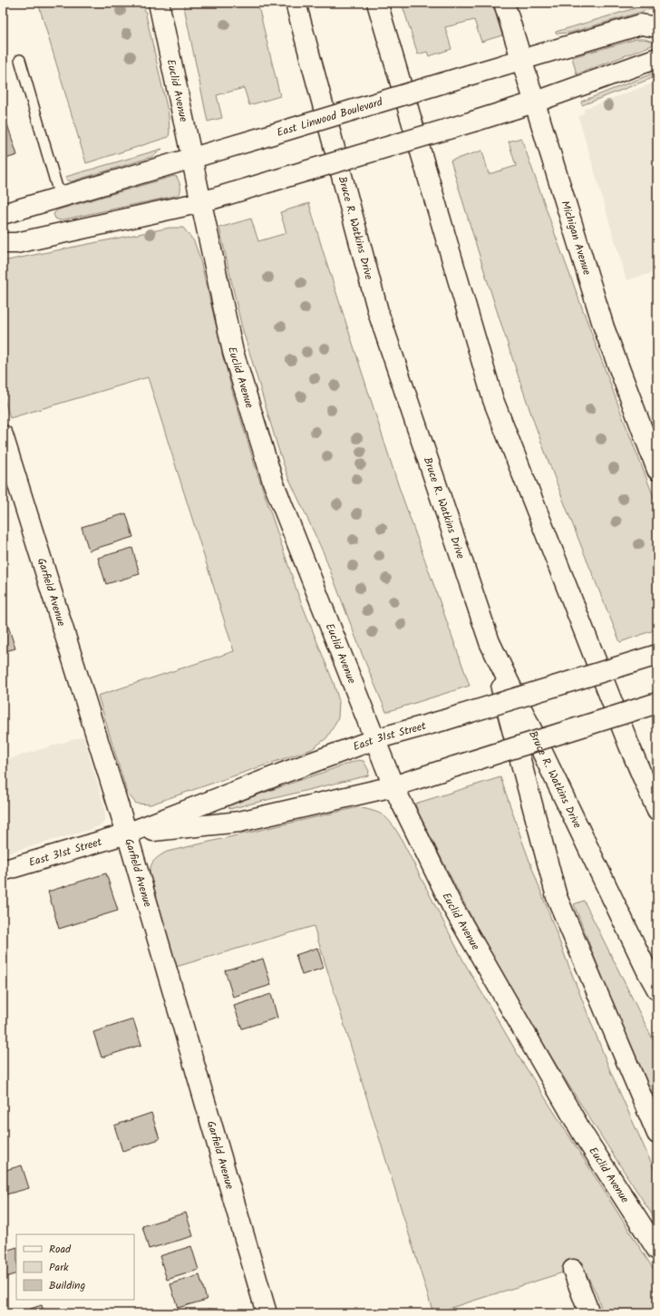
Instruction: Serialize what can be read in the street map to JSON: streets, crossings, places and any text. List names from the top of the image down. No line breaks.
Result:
{"streets":{"main road":["Euclid Avenue","East Linwood Boulevard","Bruce R. Watkins Drive","Michigan Avenue","Garfield Avenue","East 31st Street"]},"crossings":[["Euclid Avenue","East Linwood Boulevard"],["Euclid Avenue","East 31st Street"],["East Linwood Boulevard","Michigan Avenue"],["Garfield Avenue","East 31st Street"]],"legend":["Road","Park","Building"]}
